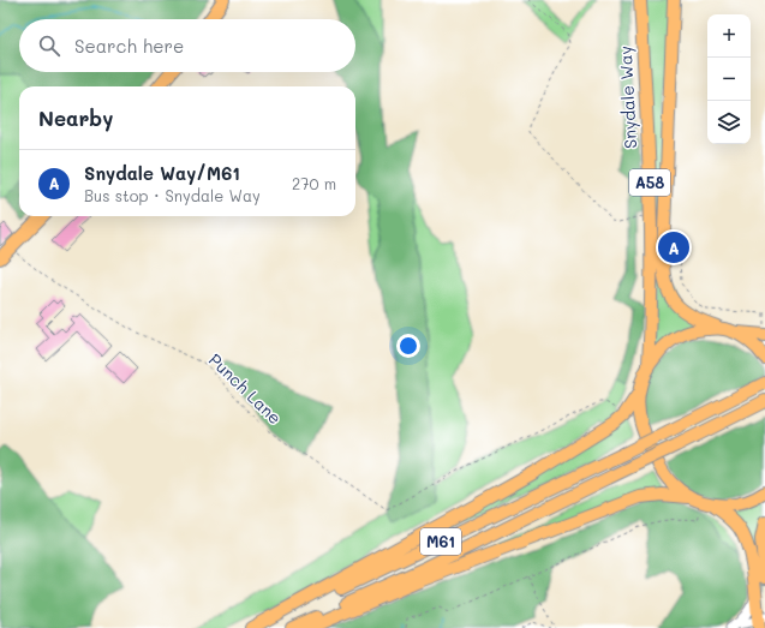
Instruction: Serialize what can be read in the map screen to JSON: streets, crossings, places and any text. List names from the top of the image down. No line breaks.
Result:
{"streets":{"highway":["Snydale Way","A58","M61"],"path":["Punch Lane"]},"crossings":[["Snydale Way","A58"],["A58","M61"]],"page":{"map_buttons":["+","−"],"search":"Search here","heading":"Nearby","list":[{"mark":"A","name":"Snydale Way/M61","note":"Bus stop · Snydale Way","value":"270 m"}],"pins":"A"}}
